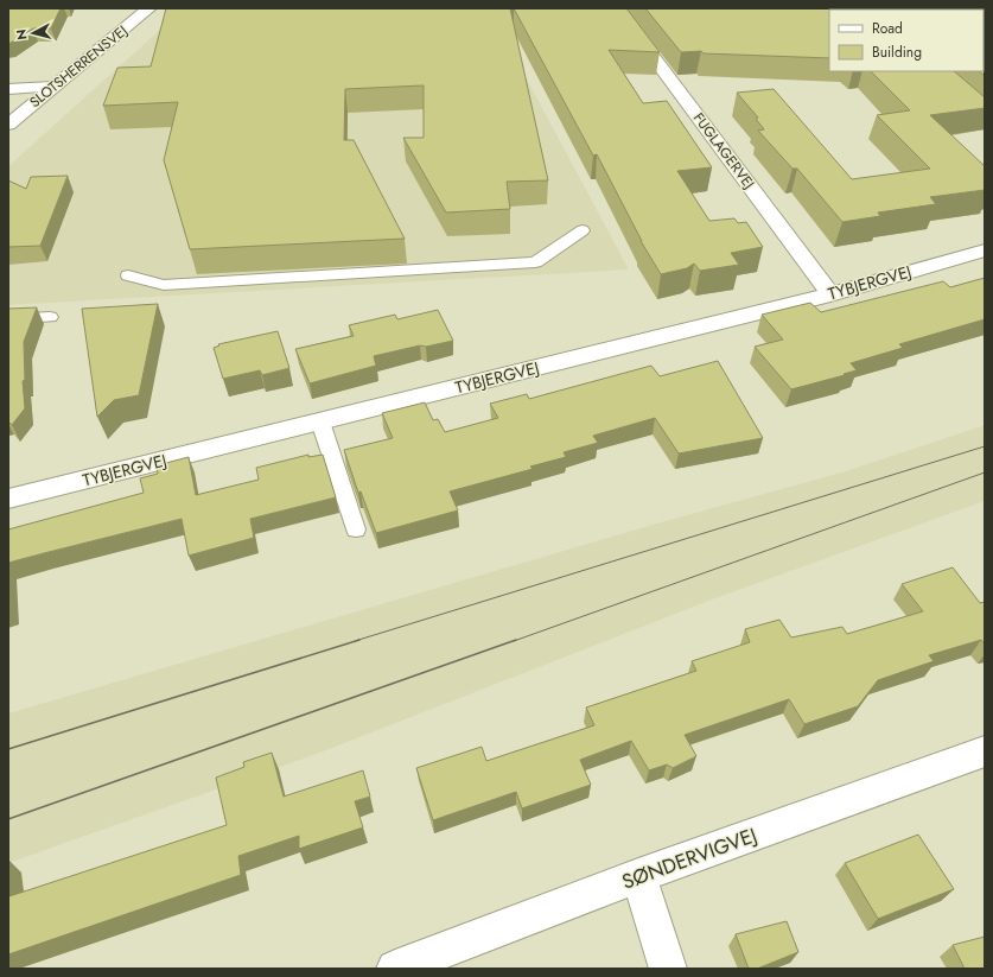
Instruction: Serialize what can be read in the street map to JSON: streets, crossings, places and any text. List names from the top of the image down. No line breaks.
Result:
{"streets":{"street":["SLOTSHERRENSVEJ","FUGLAGERVEJ","TYBJERGVEJ","SØNDERVIGVEJ"]},"crossings":[["FUGLAGERVEJ","TYBJERGVEJ"]],"legend":["Road","Building"],"north":"left"}
